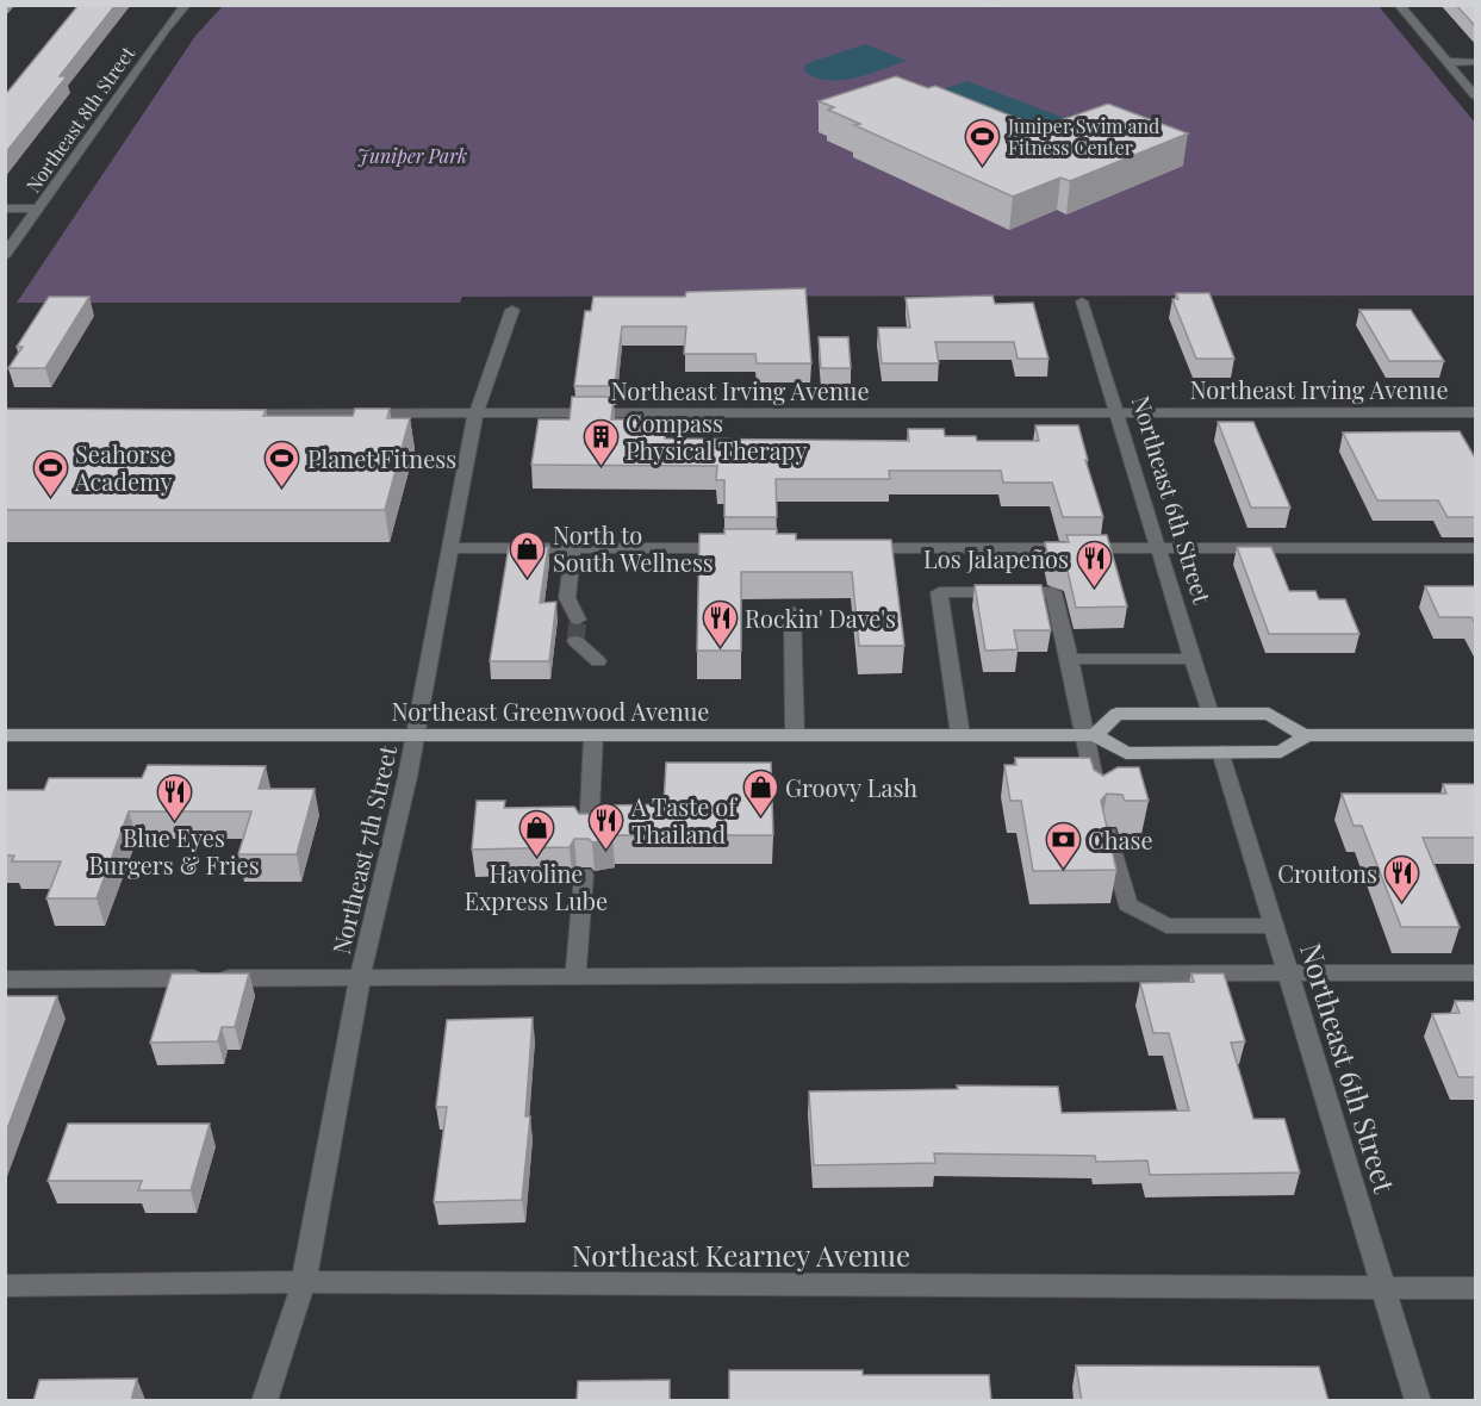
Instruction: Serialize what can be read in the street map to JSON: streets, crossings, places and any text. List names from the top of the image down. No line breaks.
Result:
{"streets":{"main road":["Northeast Greenwood Avenue"],"street":["Northeast 8th Street","Northeast Irving Avenue","Northeast 6th Street","Northeast 7th Street","Northeast Kearney Avenue"]},"crossings":[["Northeast Irving Avenue","Northeast 6th Street"],["Northeast Irving Avenue","Northeast 7th Street"],["Northeast 6th Street","Northeast Greenwood Avenue"],["Northeast 6th Street","Northeast Kearney Avenue"],["Northeast Greenwood Avenue","Northeast 7th Street"],["Northeast 7th Street","Northeast Kearney Avenue"]],"parks":["Juniper Park"],"places":{"sports":["Juniper Swim and Fitness Center","Planet Fitness","Seahorse Academy"],"building":["Compass Physical Therapy"],"shop":["North to South Wellness","Groovy Lash","Havoline Express Lube"],"restaurant":["Los Jalapeños","Rockin' Dave's","Blue Eyes Burgers & Fries","A Taste of Thailand","Croutons"],"bank":["Chase"]}}
